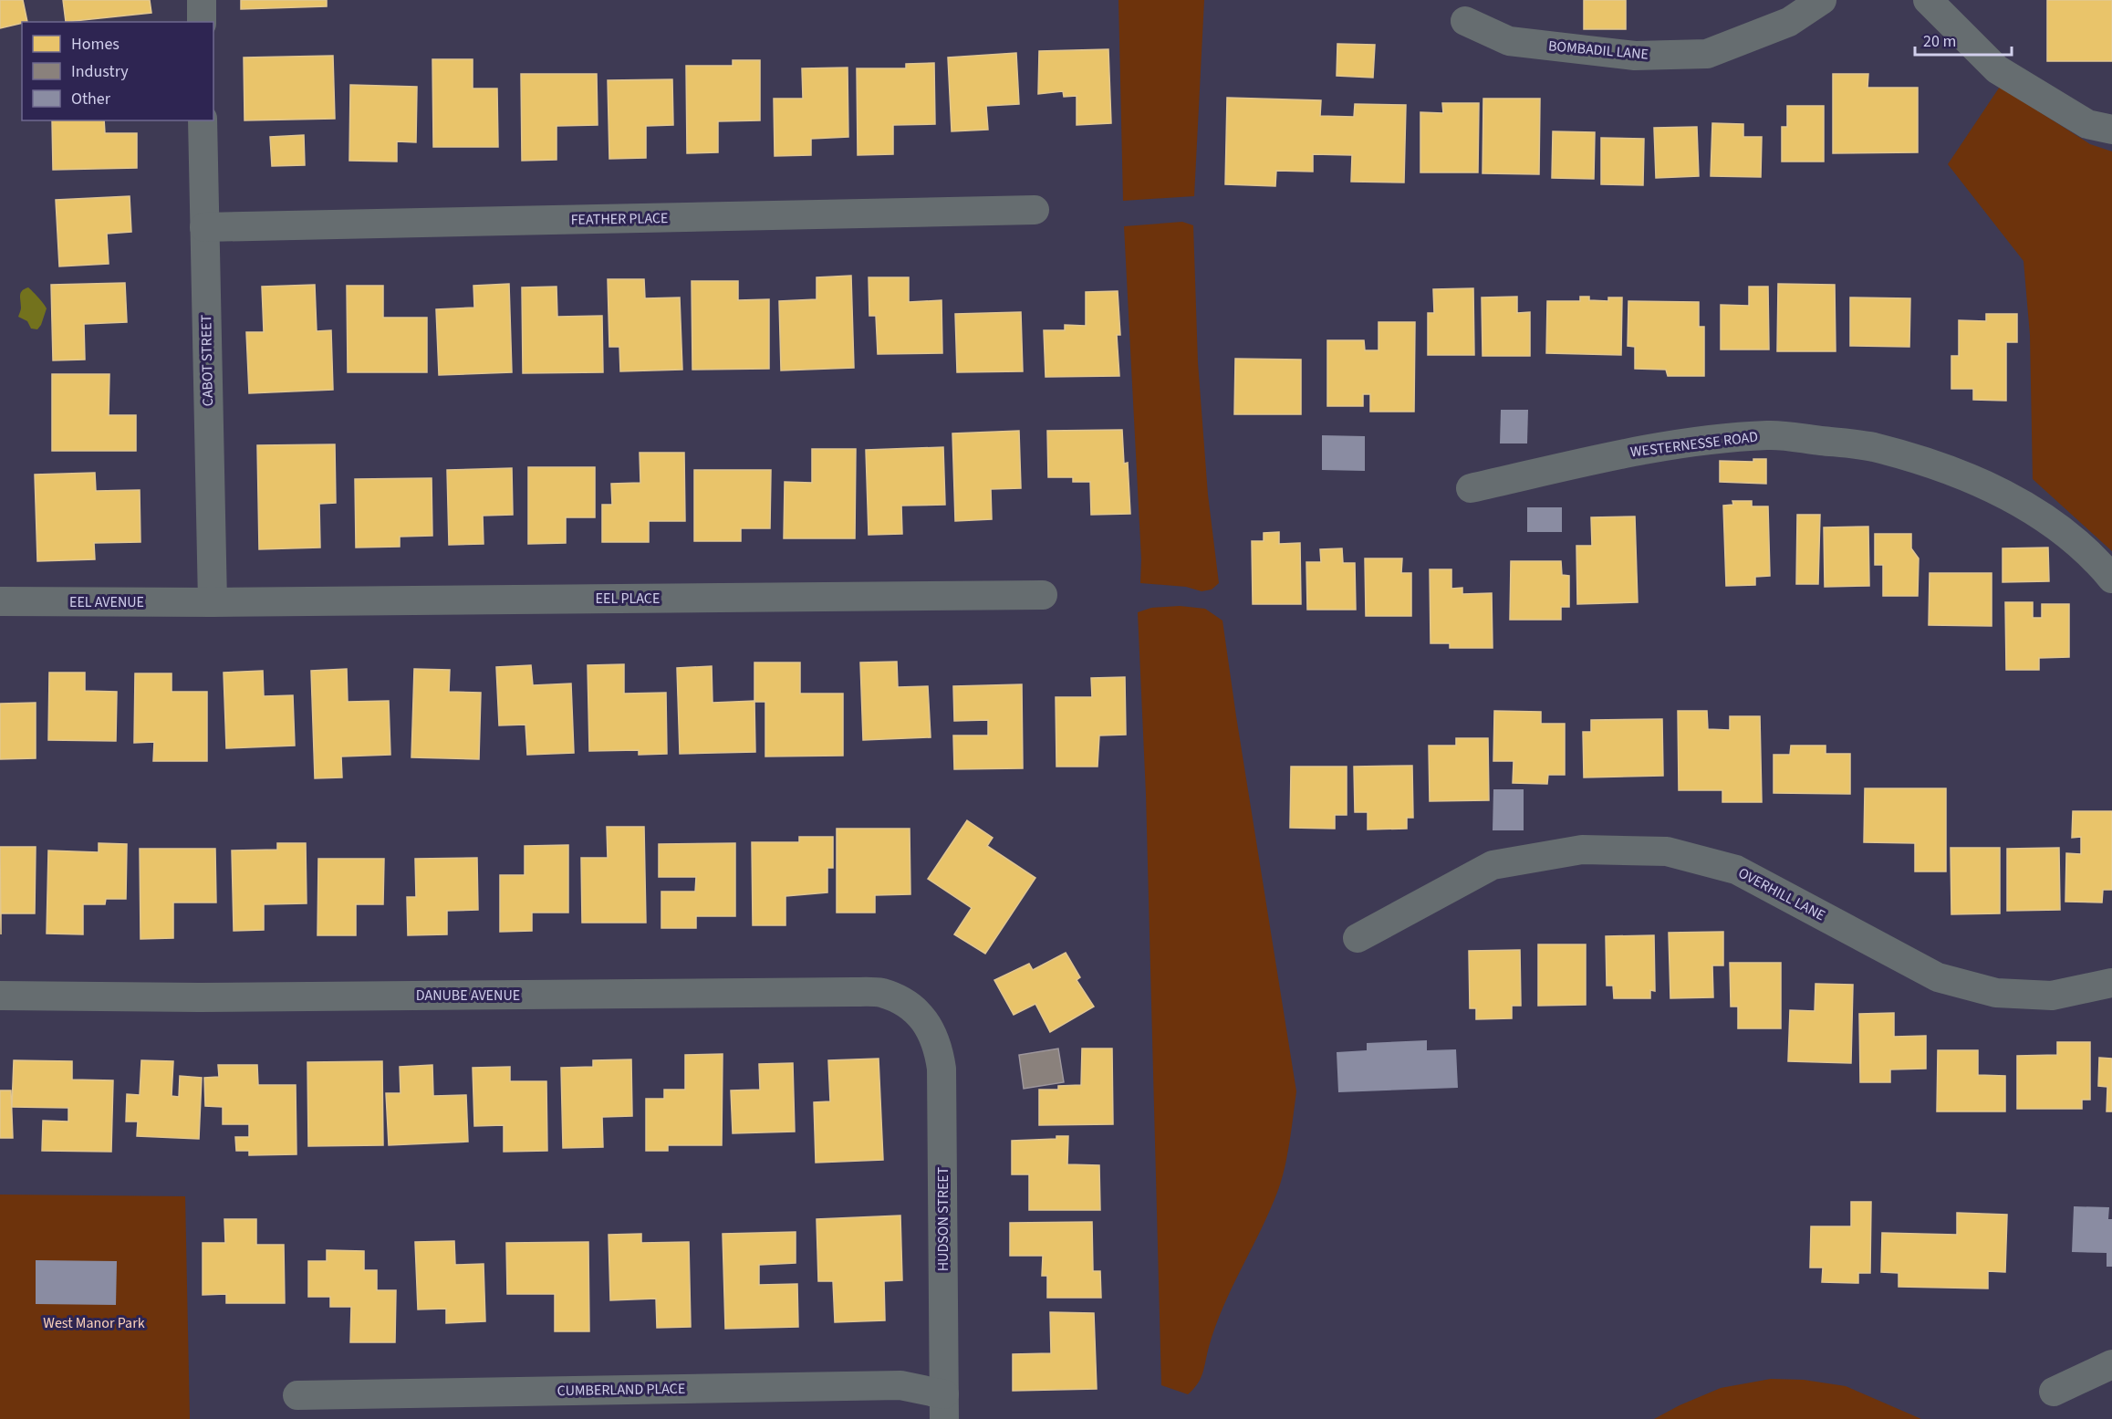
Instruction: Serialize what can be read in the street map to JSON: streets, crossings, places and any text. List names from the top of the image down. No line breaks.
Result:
{"streets":{"street":["BOMBADIL LANE","FEATHER PLACE","CABOT STREET","WESTERNESSE ROAD","EEL PLACE","EEL AVENUE","OVERHILL LANE","DANUBE AVENUE","HUDSON STREET","CUMBERLAND PLACE"]},"crossings":[["FEATHER PLACE","CABOT STREET"],["CABOT STREET","EEL PLACE"],["CABOT STREET","EEL AVENUE"],["EEL PLACE","EEL AVENUE"],["DANUBE AVENUE","HUDSON STREET"],["HUDSON STREET","CUMBERLAND PLACE"]],"parks":["West Manor Park"],"legend":["Homes","Industry","Other"],"scale_bar":"20 m"}
